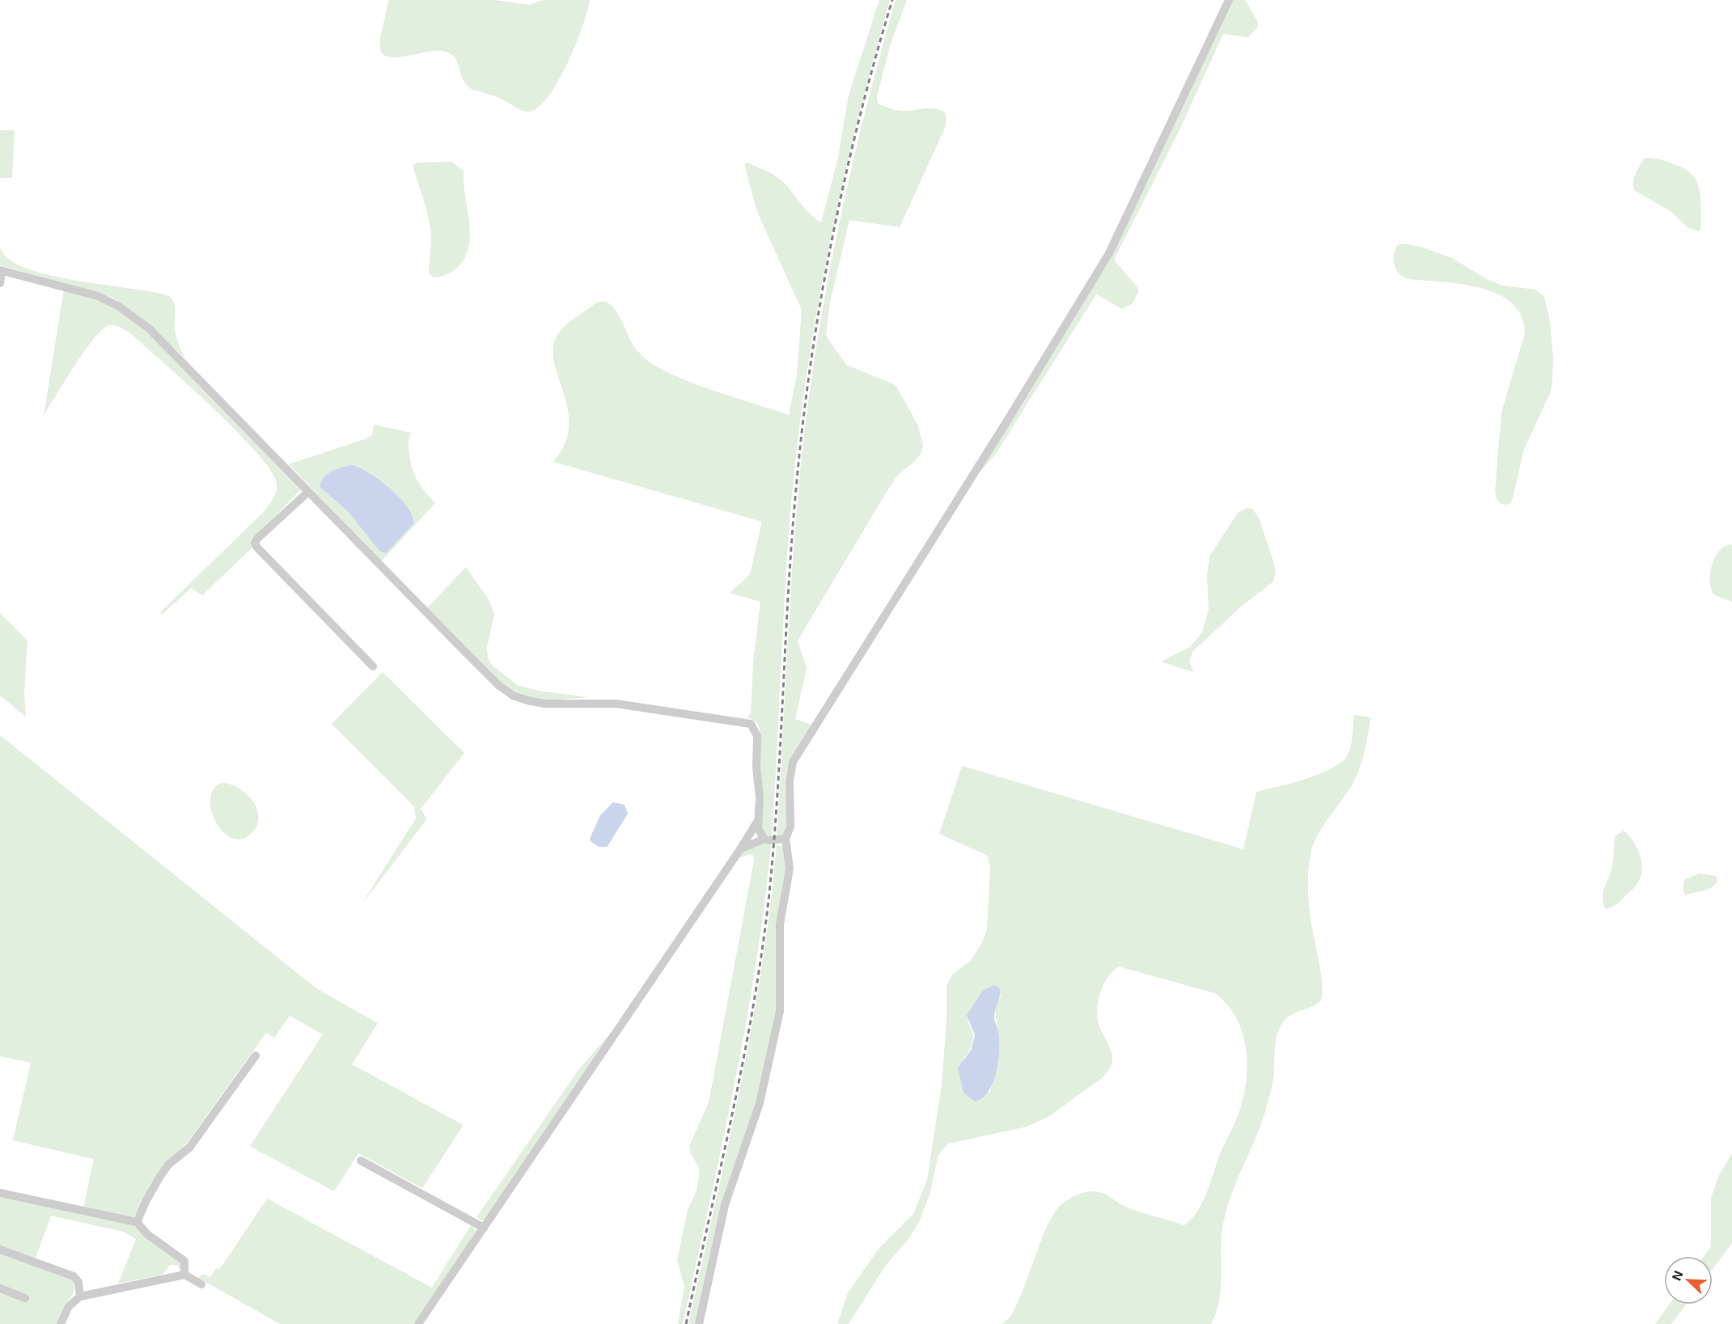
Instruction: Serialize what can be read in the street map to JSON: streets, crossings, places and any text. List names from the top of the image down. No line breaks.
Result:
{"north":"top left"}
